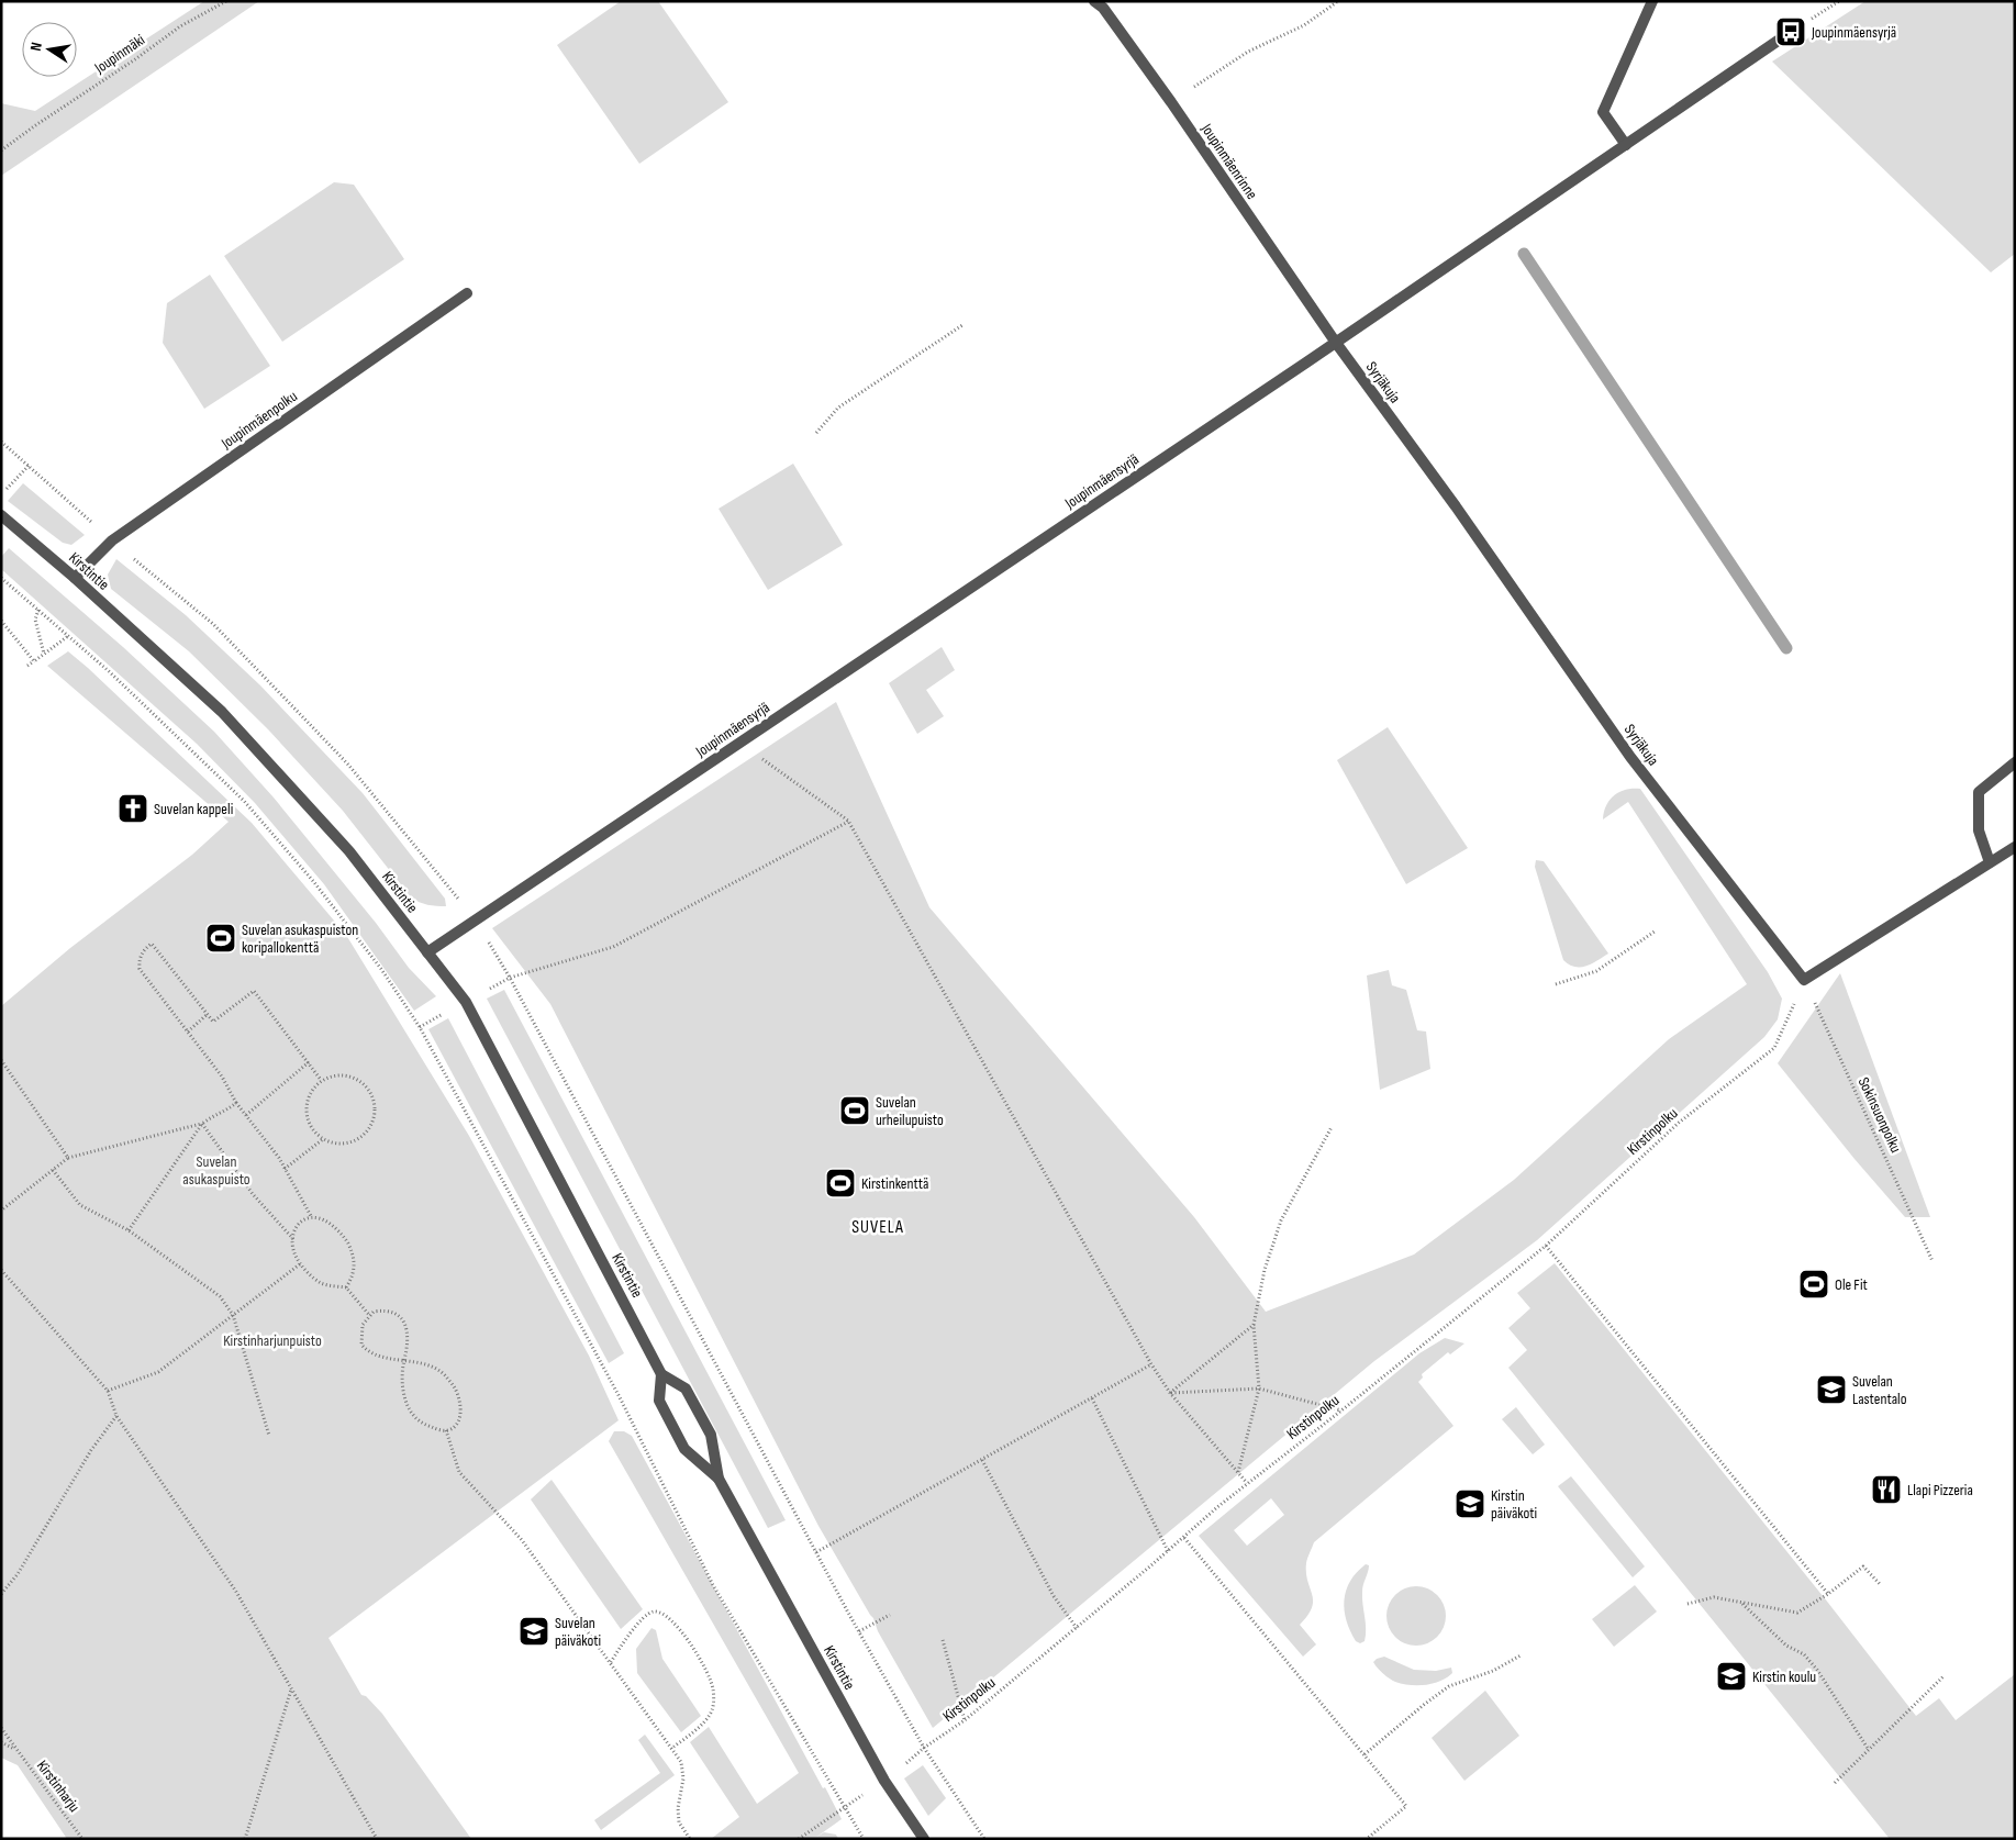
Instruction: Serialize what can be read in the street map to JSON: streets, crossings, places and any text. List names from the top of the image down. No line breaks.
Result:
{"streets":{"street":["Joupinmäenrinne","Syrjäkuja","Joupinmäenpolku","Joupinmäensyrjä","Kirstintie"],"path":["Joupinmäki","Sokinsuonpolku","Kirstinpolku","Kirstinharju"]},"crossings":[["Joupinmäenrinne","Syrjäkuja"],["Joupinmäenrinne","Joupinmäensyrjä"],["Syrjäkuja","Joupinmäensyrjä"],["Syrjäkuja","Sokinsuonpolku"],["Syrjäkuja","Kirstinpolku"],["Joupinmäenpolku","Kirstintie"],["Joupinmäensyrjä","Kirstintie"],["Kirstintie","Kirstinpolku"],["Sokinsuonpolku","Kirstinpolku"]],"districts":["SUVELA"],"parks":["Suvelan asukaspuisto","Kirstinharjunpuisto"],"places":{"bus stop":["Joupinmäensyrjä"],"church":["Suvelan kappeli"],"sports":["Suvelan asukaspuiston koripallokenttä","Suvelan urheilupuisto","Kirstinkenttä","Ole Fit"],"school or university":["Suvelan Lastentalo","Kirstin päiväkoti","Suvelan päiväkoti","Kirstin koulu"],"restaurant":["Llapi Pizzeria"]},"north":"left"}
